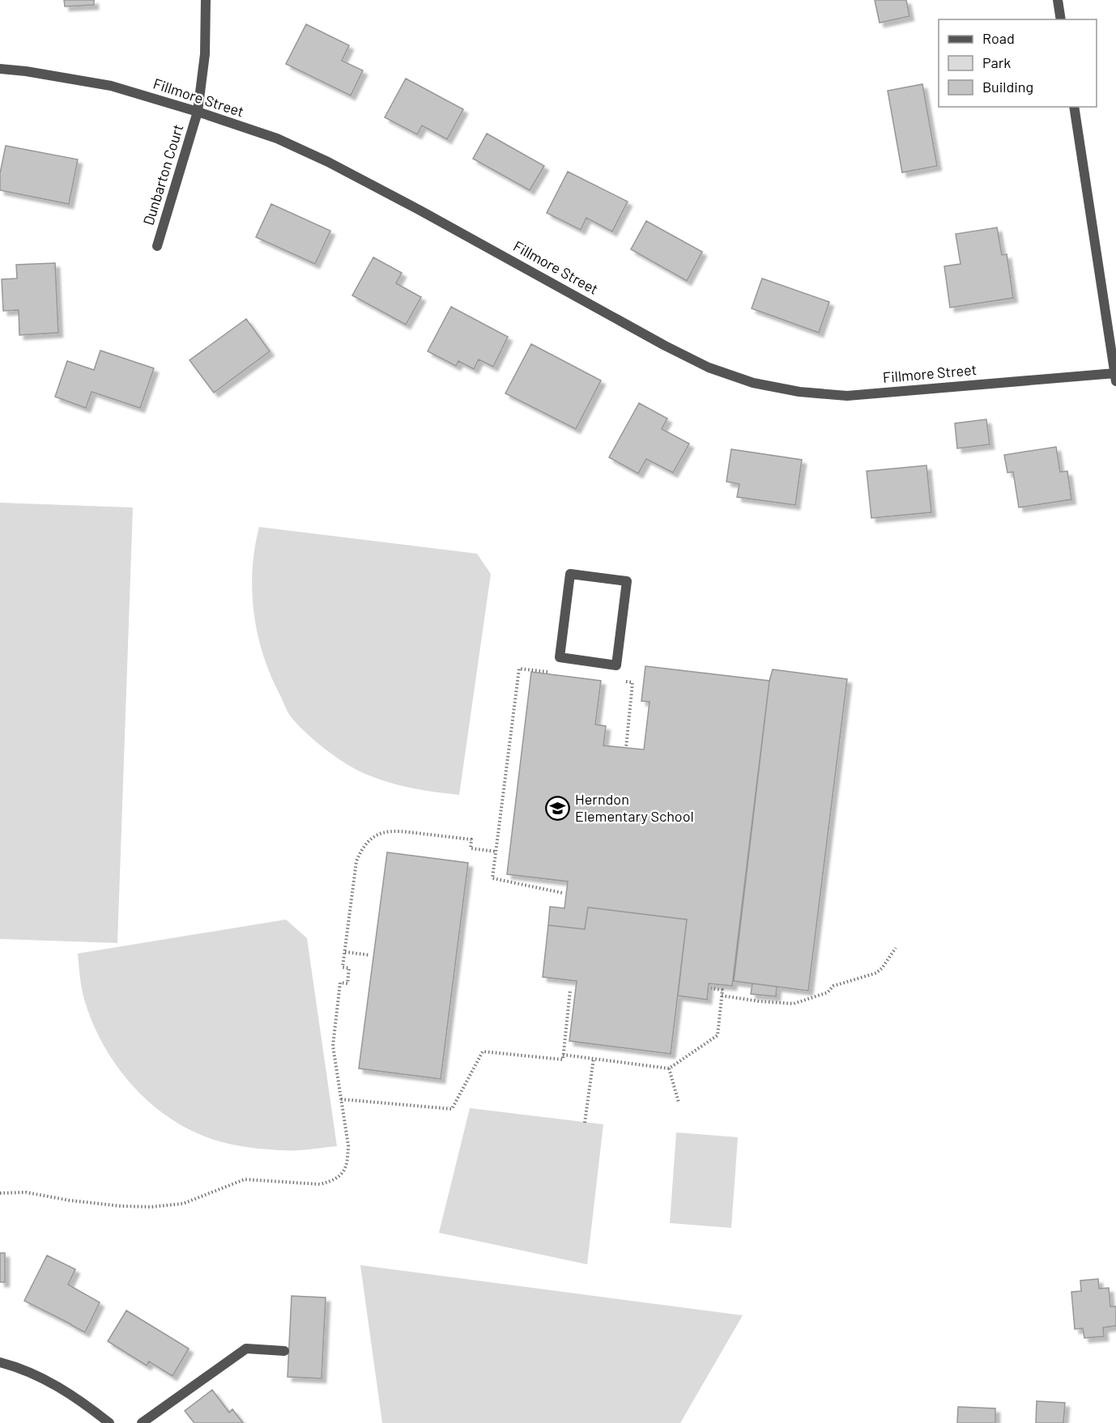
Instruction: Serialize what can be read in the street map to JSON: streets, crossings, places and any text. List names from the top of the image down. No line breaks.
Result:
{"streets":{"street":["Fillmore Street","Dunbarton Court"]},"crossings":[["Fillmore Street","Dunbarton Court"]],"places":{"school or university":["Herndon Elementary School"]},"legend":["Road","Park","Building"]}
